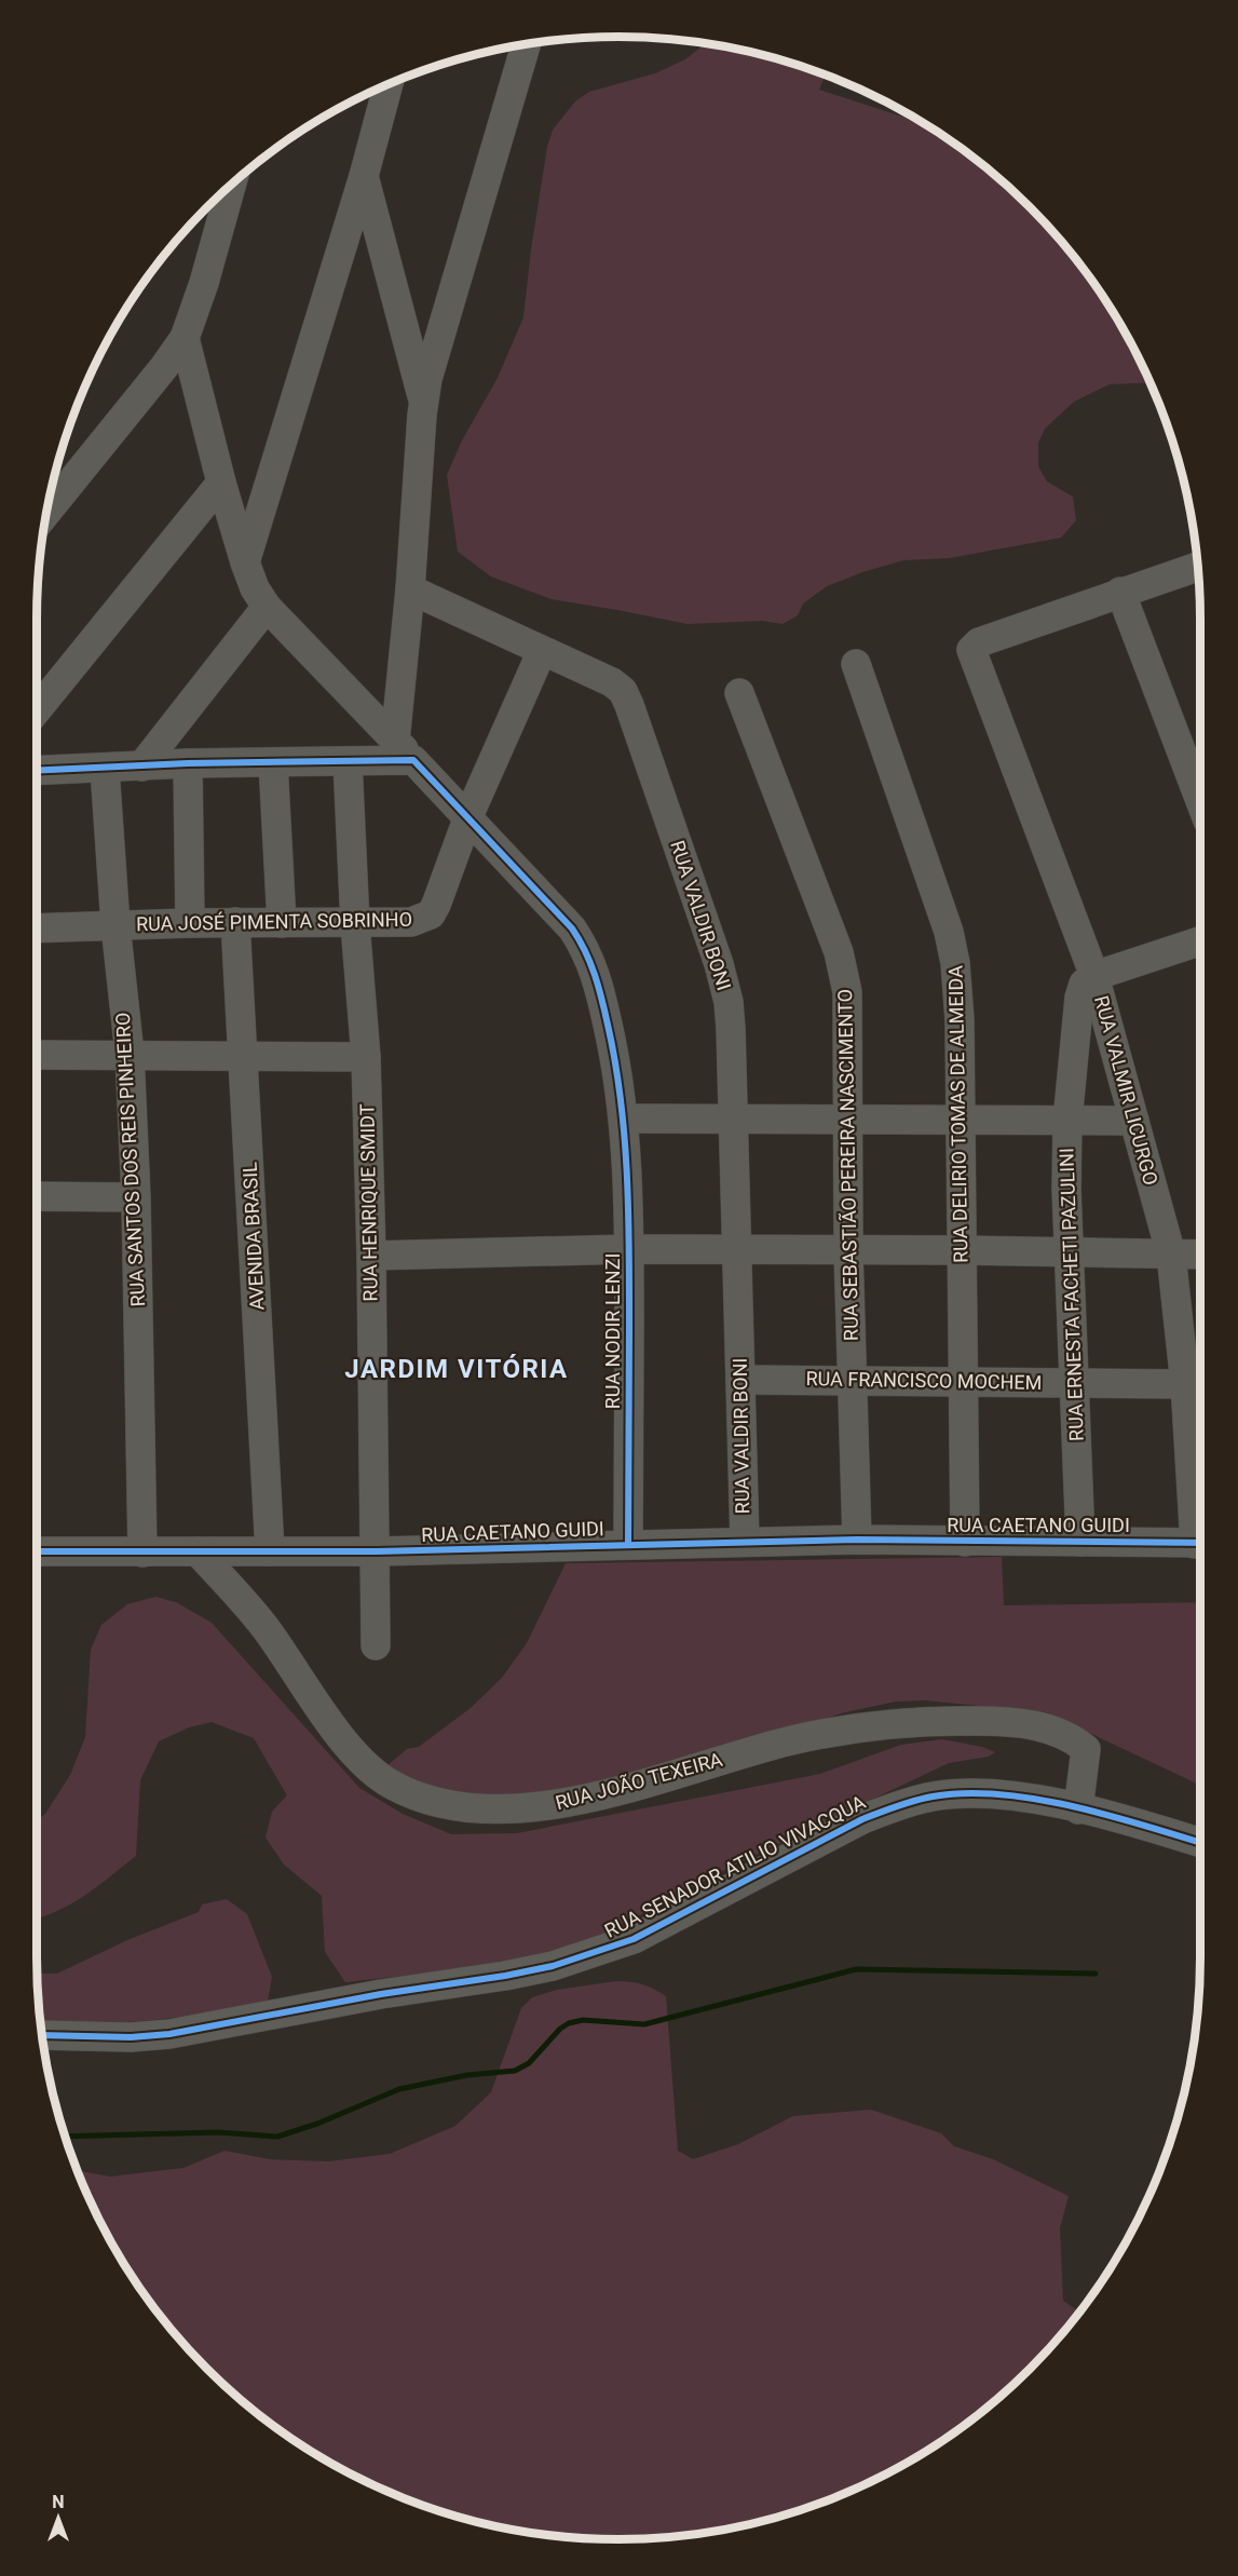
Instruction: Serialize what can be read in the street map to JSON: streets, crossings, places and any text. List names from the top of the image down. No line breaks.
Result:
{"streets":{"street":["RUA VALDIR BONI","RUA JOSÉ PIMENTA SOBRINHO","RUA VALMIR LICURGO","RUA DELIRIO TOMAS DE ALMEIDA","RUA SANTOS DOS REIS PINHEIRO","RUA SEBASTIÃO PEREIRA NASCIMENTO","RUA HENRIQUE SMIDT","AVENIDA BRASIL","RUA ERNESTA FACHETI PAZULINI","RUA NODIR LENZI","RUA FRANCISCO MOCHEM","RUA CAETANO GUIDI","RUA JOÃO TEXEIRA","RUA SENADOR ATILIO VIVACQUA"]},"crossings":[["RUA VALDIR BONI","RUA JOSÉ PIMENTA SOBRINHO"],["RUA VALDIR BONI","RUA FRANCISCO MOCHEM"],["RUA VALDIR BONI","RUA CAETANO GUIDI"],["RUA JOSÉ PIMENTA SOBRINHO","RUA SANTOS DOS REIS PINHEIRO"],["RUA JOSÉ PIMENTA SOBRINHO","RUA HENRIQUE SMIDT"],["RUA JOSÉ PIMENTA SOBRINHO","AVENIDA BRASIL"],["RUA JOSÉ PIMENTA SOBRINHO","RUA NODIR LENZI"],["RUA VALMIR LICURGO","RUA ERNESTA FACHETI PAZULINI"],["RUA VALMIR LICURGO","RUA FRANCISCO MOCHEM"],["RUA DELIRIO TOMAS DE ALMEIDA","RUA FRANCISCO MOCHEM"],["RUA DELIRIO TOMAS DE ALMEIDA","RUA CAETANO GUIDI"],["RUA SANTOS DOS REIS PINHEIRO","RUA CAETANO GUIDI"],["RUA SEBASTIÃO PEREIRA NASCIMENTO","RUA FRANCISCO MOCHEM"],["RUA SEBASTIÃO PEREIRA NASCIMENTO","RUA CAETANO GUIDI"],["RUA HENRIQUE SMIDT","RUA CAETANO GUIDI"],["AVENIDA BRASIL","RUA CAETANO GUIDI"],["RUA ERNESTA FACHETI PAZULINI","RUA FRANCISCO MOCHEM"],["RUA ERNESTA FACHETI PAZULINI","RUA CAETANO GUIDI"],["RUA NODIR LENZI","RUA CAETANO GUIDI"],["RUA CAETANO GUIDI","RUA JOÃO TEXEIRA"],["RUA JOÃO TEXEIRA","RUA SENADOR ATILIO VIVACQUA"]],"districts":["JARDIM VITÓRIA"],"north":"top"}
